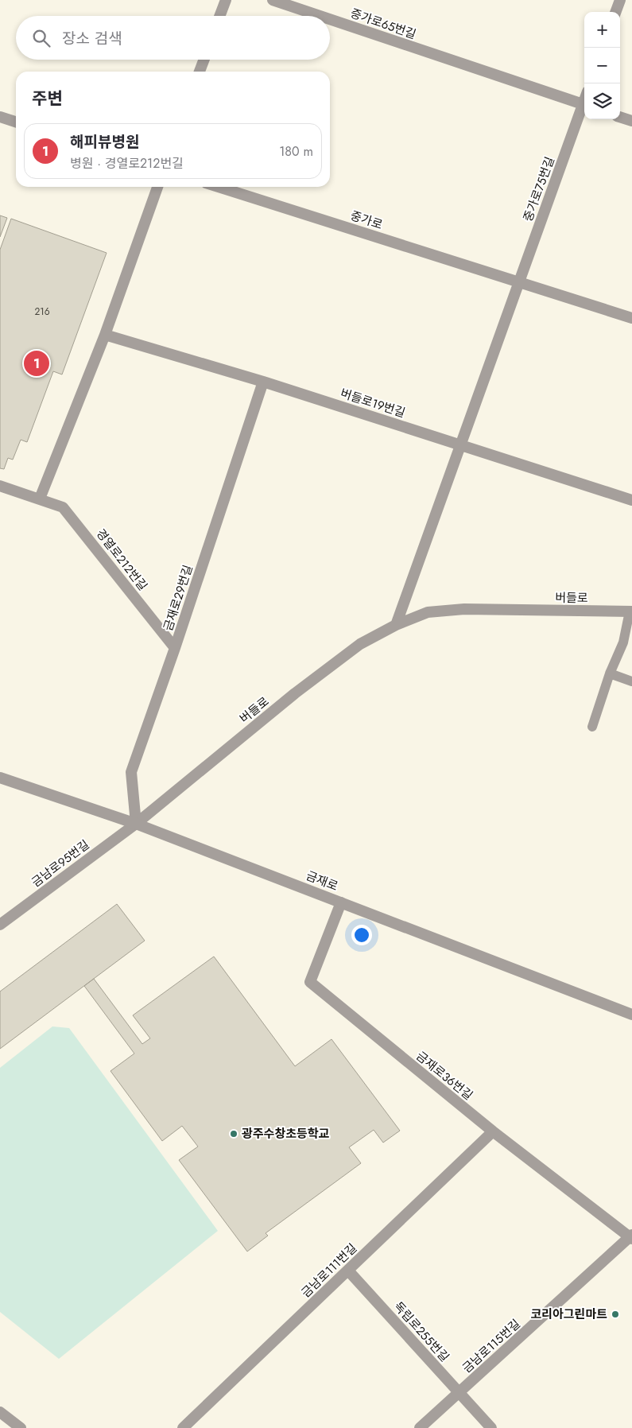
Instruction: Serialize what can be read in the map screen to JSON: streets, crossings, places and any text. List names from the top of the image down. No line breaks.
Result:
{"streets":{"street":["중가로65번길","중가로75번길","중가로","버들로19번길","경열로212번길","금재로29번길","버들로","금남로95번길","금재로","금재로36번길","금남로111번길","독립로255번길","금남로115번길"]},"crossings":[["중가로75번길","중가로"],["버들로19번길","금재로29번길"],["경열로212번길","금재로29번길"],["금재로29번길","버들로"],["금재로29번길","금남로95번길"],["금재로29번길","금재로"],["버들로","금남로95번길"],["버들로","금재로"],["금남로95번길","금재로"],["금재로","금재로36번길"],["금재로36번길","금남로111번길"],["금재로36번길","금남로115번길"],["금남로111번길","독립로255번길"],["독립로255번길","금남로115번길"]],"places":["광주수창초등학교","코리아그린마트"],"house_numbers":["216"],"page":{"map_buttons":["+","−"],"search":"장소 검색","heading":"주변","list":[{"mark":"1","name":"해피뷰병원","note":"병원 · 경열로212번길","value":"180 m"}],"pins":"1"}}
